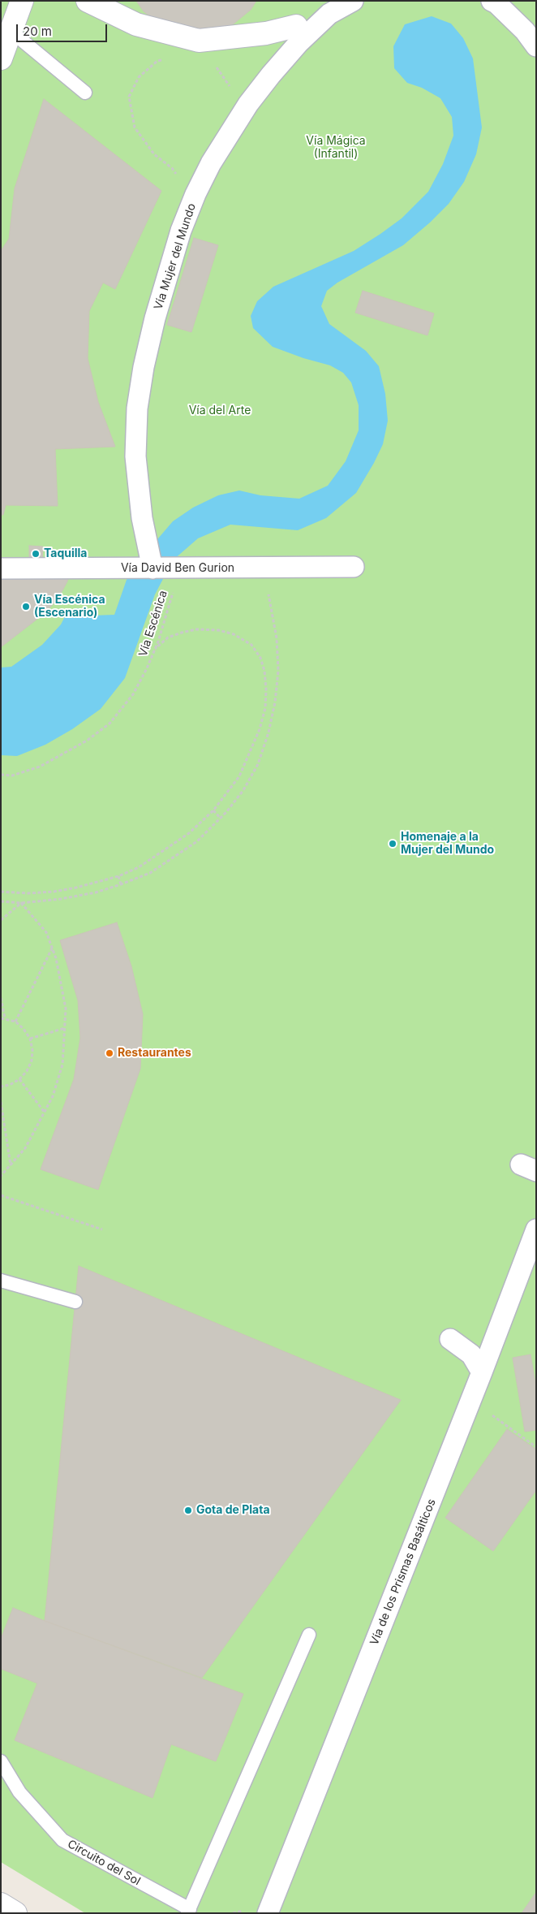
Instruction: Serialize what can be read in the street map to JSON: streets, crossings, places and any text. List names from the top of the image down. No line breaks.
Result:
{"streets":{"street":["Vía Mujer del Mundo","Vía David Ben Gurion","Vía de los Prismas Basálticos"],"lane":["Circuito del Sol"],"path":["Vía Escénica"]},"crossings":[["Vía Mujer del Mundo","Vía David Ben Gurion"],["Vía David Ben Gurion","Vía Escénica"]],"parks":["Vía Mágica (Infantil)","Vía del Arte"],"places":["Taquilla","Vía Escénica (Escenario)","Homenaje a la Mujer del Mundo","Restaurantes","Gota de Plata"],"scale_bar":"20 m"}
